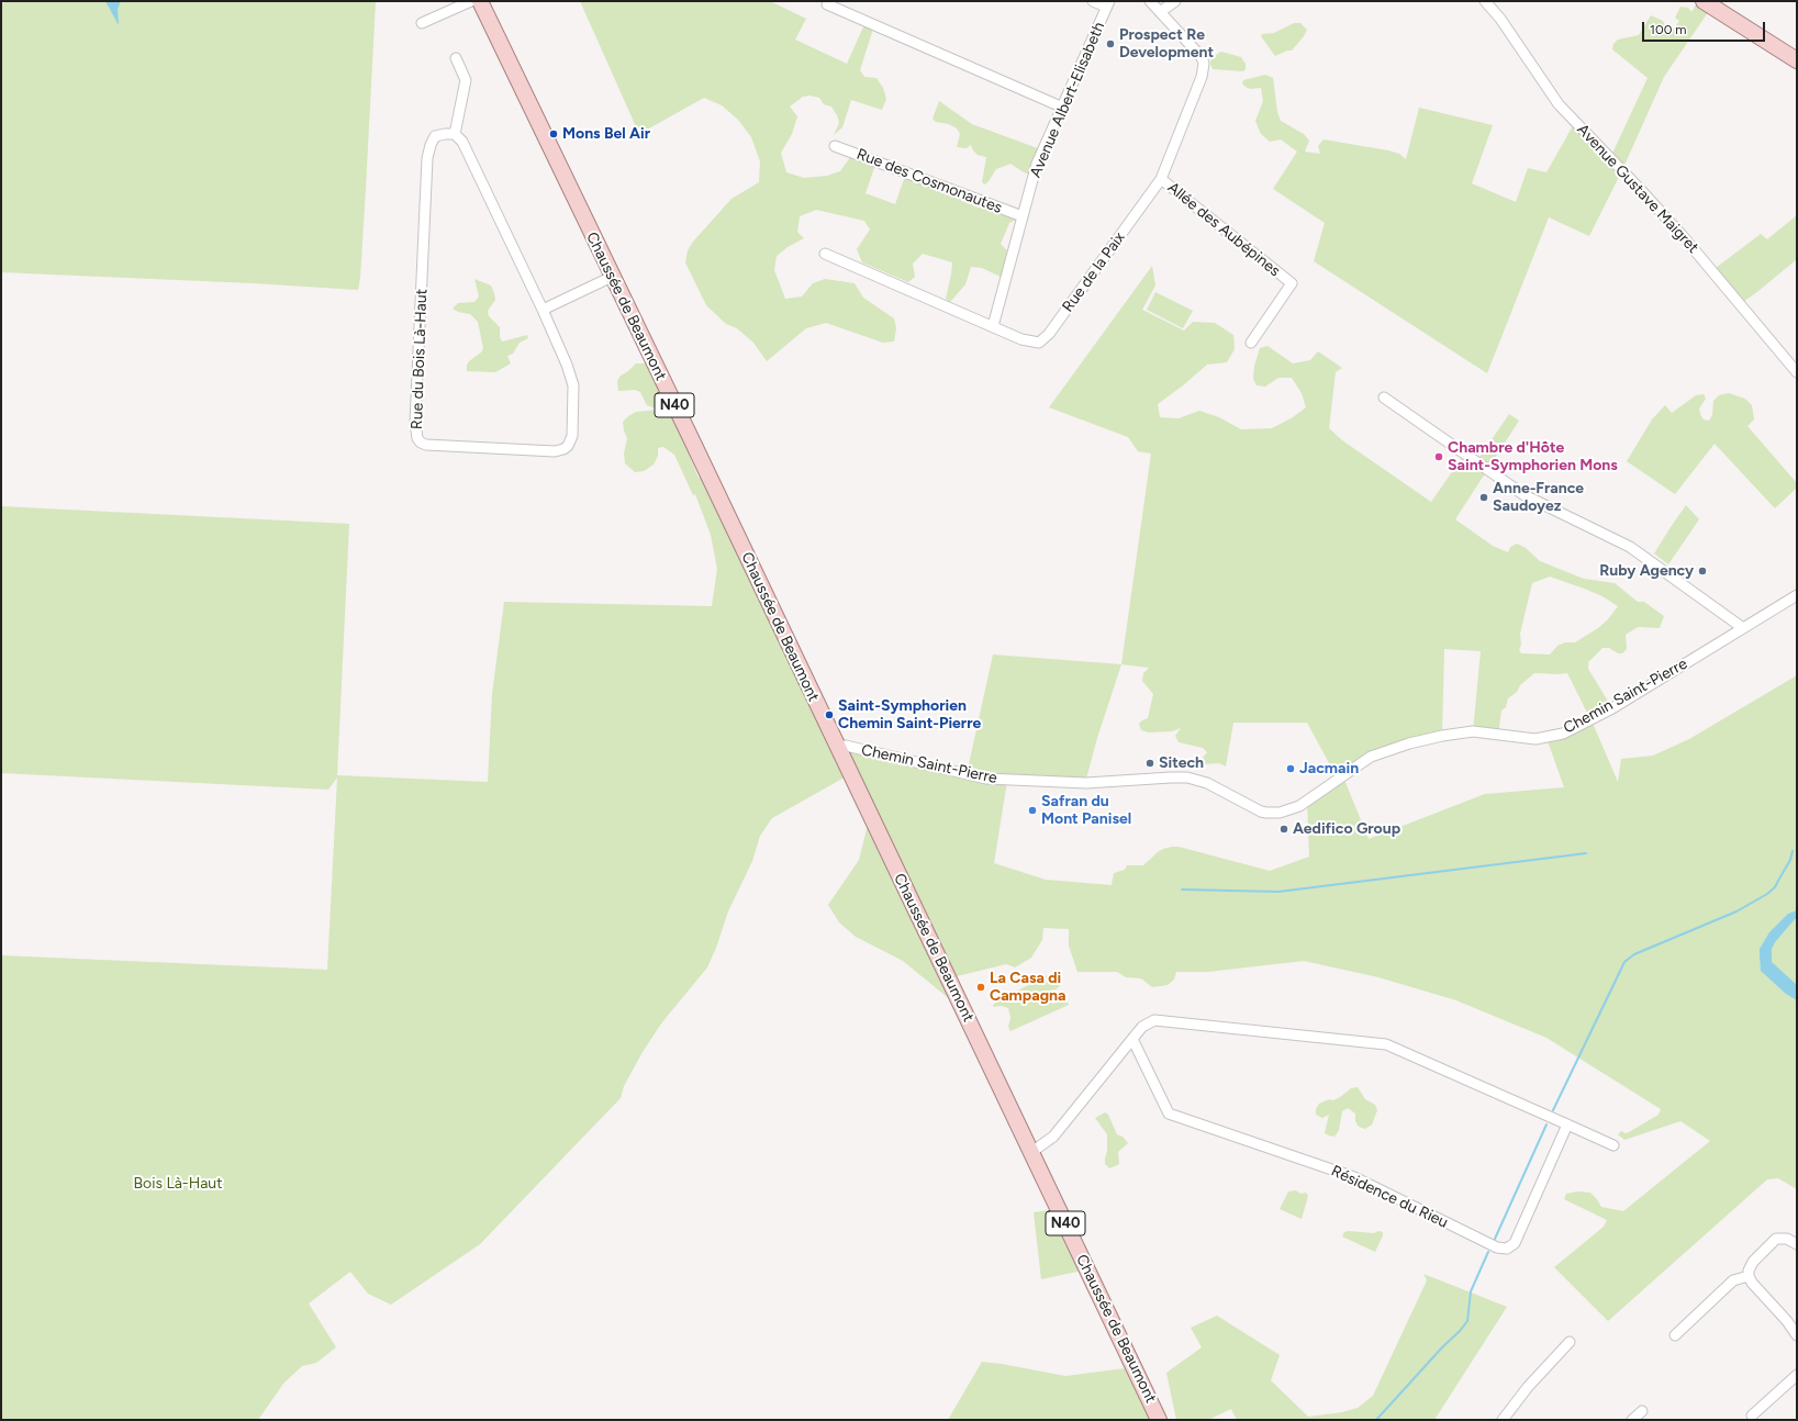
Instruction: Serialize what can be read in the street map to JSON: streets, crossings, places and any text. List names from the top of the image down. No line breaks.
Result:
{"streets":{"main road":["Chaussée de Beaumont","N40"],"street":["Avenue Albert-Elisabeth","Rue des Cosmonautes","Avenue Gustave Maigret","Allée des Aubépines","Rue de la Paix","Rue du Bois Là-Haut","Chemin Saint-Pierre","Résidence du Rieu"]},"crossings":[["Avenue Albert-Elisabeth","Rue des Cosmonautes"],["Avenue Albert-Elisabeth","Rue de la Paix"],["Allée des Aubépines","Rue de la Paix"],["Chaussée de Beaumont","Chemin Saint-Pierre"]],"parks":["Bois Là-Haut"],"places":["Prospect Re Development","Mons Bel Air","Chambre d'Hôte Saint-Symphorien Mons","Anne-France Saudoyez","Ruby Agency","Saint-Symphorien Chemin Saint-Pierre","Sitech","Jacmain","Safran du Mont Panisel","Aedifico Group","La Casa di Campagna"],"scale_bar":"100 m"}
